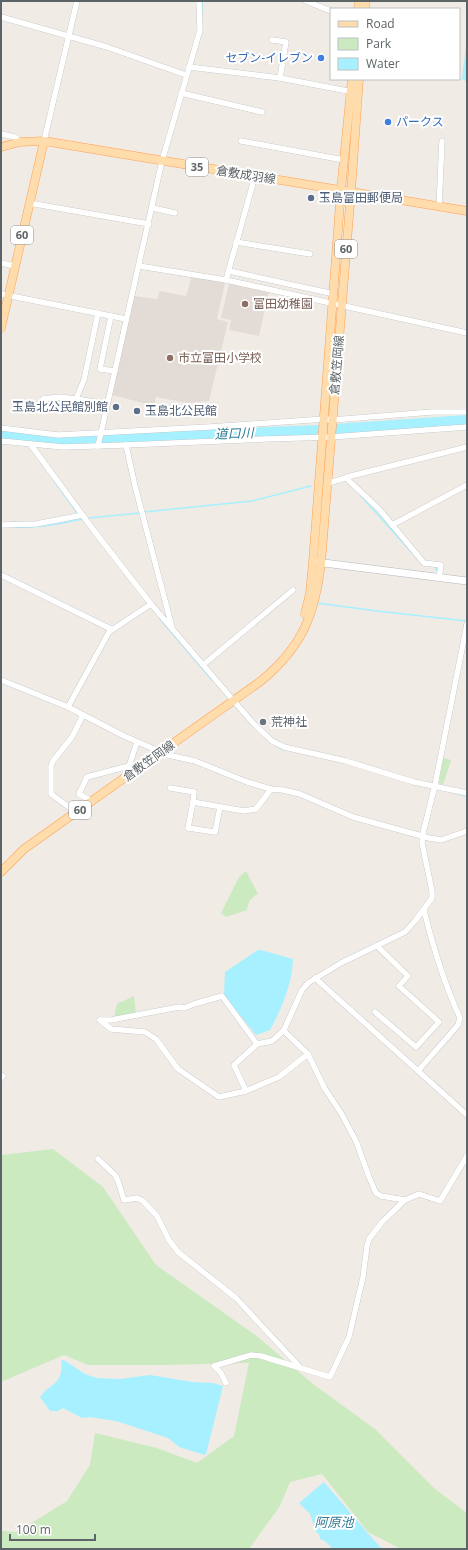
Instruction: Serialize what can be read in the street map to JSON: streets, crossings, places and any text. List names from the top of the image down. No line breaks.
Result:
{"streets":{"main road":["35","倉敷成羽線","60","倉敷笠岡線"]},"crossings":[["倉敷成羽線","60"],["倉敷成羽線","倉敷笠岡線"]],"water":["道口川","阿原池"],"places":["セブン-イレブン","パークス","玉島富田郵便局","富田幼稚園","市立富田小学校","玉島北公民館別館","玉島北公民館","荒神社"],"legend":["Road","Park","Water"],"scale_bar":"100 m"}
